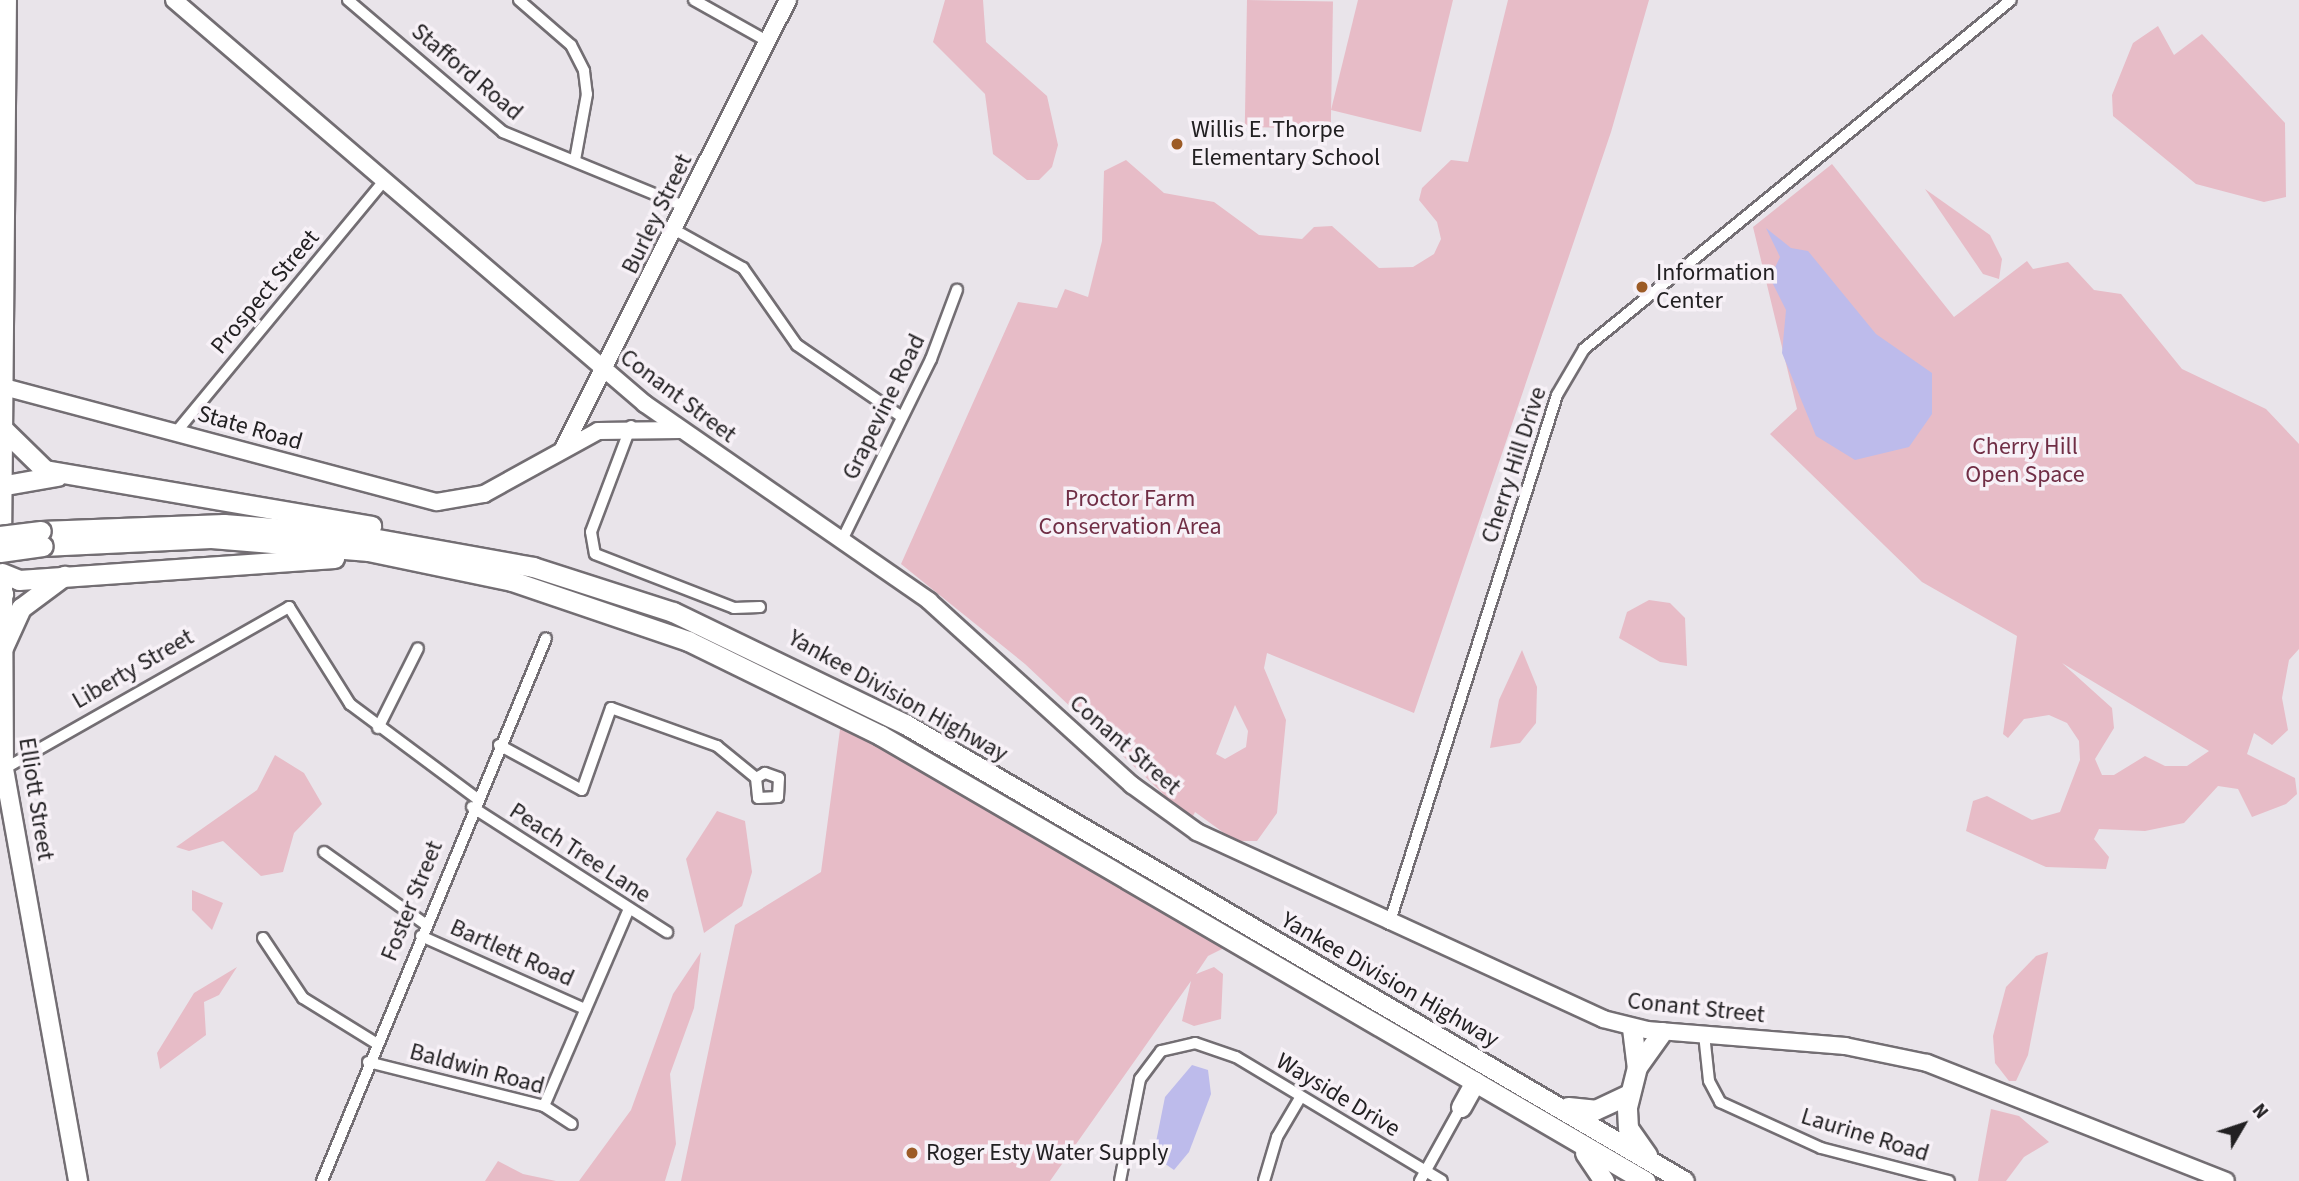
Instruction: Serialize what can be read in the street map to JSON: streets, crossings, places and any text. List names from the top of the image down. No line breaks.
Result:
{"streets":{"highway":["Yankee Division Highway"],"main road":["Burley Street","Conant Street","State Road","Elliott Street"],"street":["Stafford Road","Prospect Street","Grapevine Road","Cherry Hill Drive","Liberty Street","Peach Tree Lane","Foster Street","Bartlett Road","Baldwin Road","Wayside Drive","Laurine Road"]},"crossings":[["Stafford Road","Burley Street"],["Burley Street","Conant Street"],["Burley Street","State Road"],["Prospect Street","Conant Street"],["Prospect Street","State Road"],["Conant Street","Grapevine Road"],["Conant Street","Cherry Hill Drive"],["Conant Street","Laurine Road"],["State Road","Elliott Street"],["Liberty Street","Elliott Street"],["Liberty Street","Peach Tree Lane"],["Peach Tree Lane","Foster Street"],["Foster Street","Bartlett Road"],["Foster Street","Baldwin Road"]],"parks":["Cherry Hill Open Space","Proctor Farm Conservation Area"],"places":["Willis E. Thorpe Elementary School","Information Center","Roger Esty Water Supply"],"north":"top right"}
